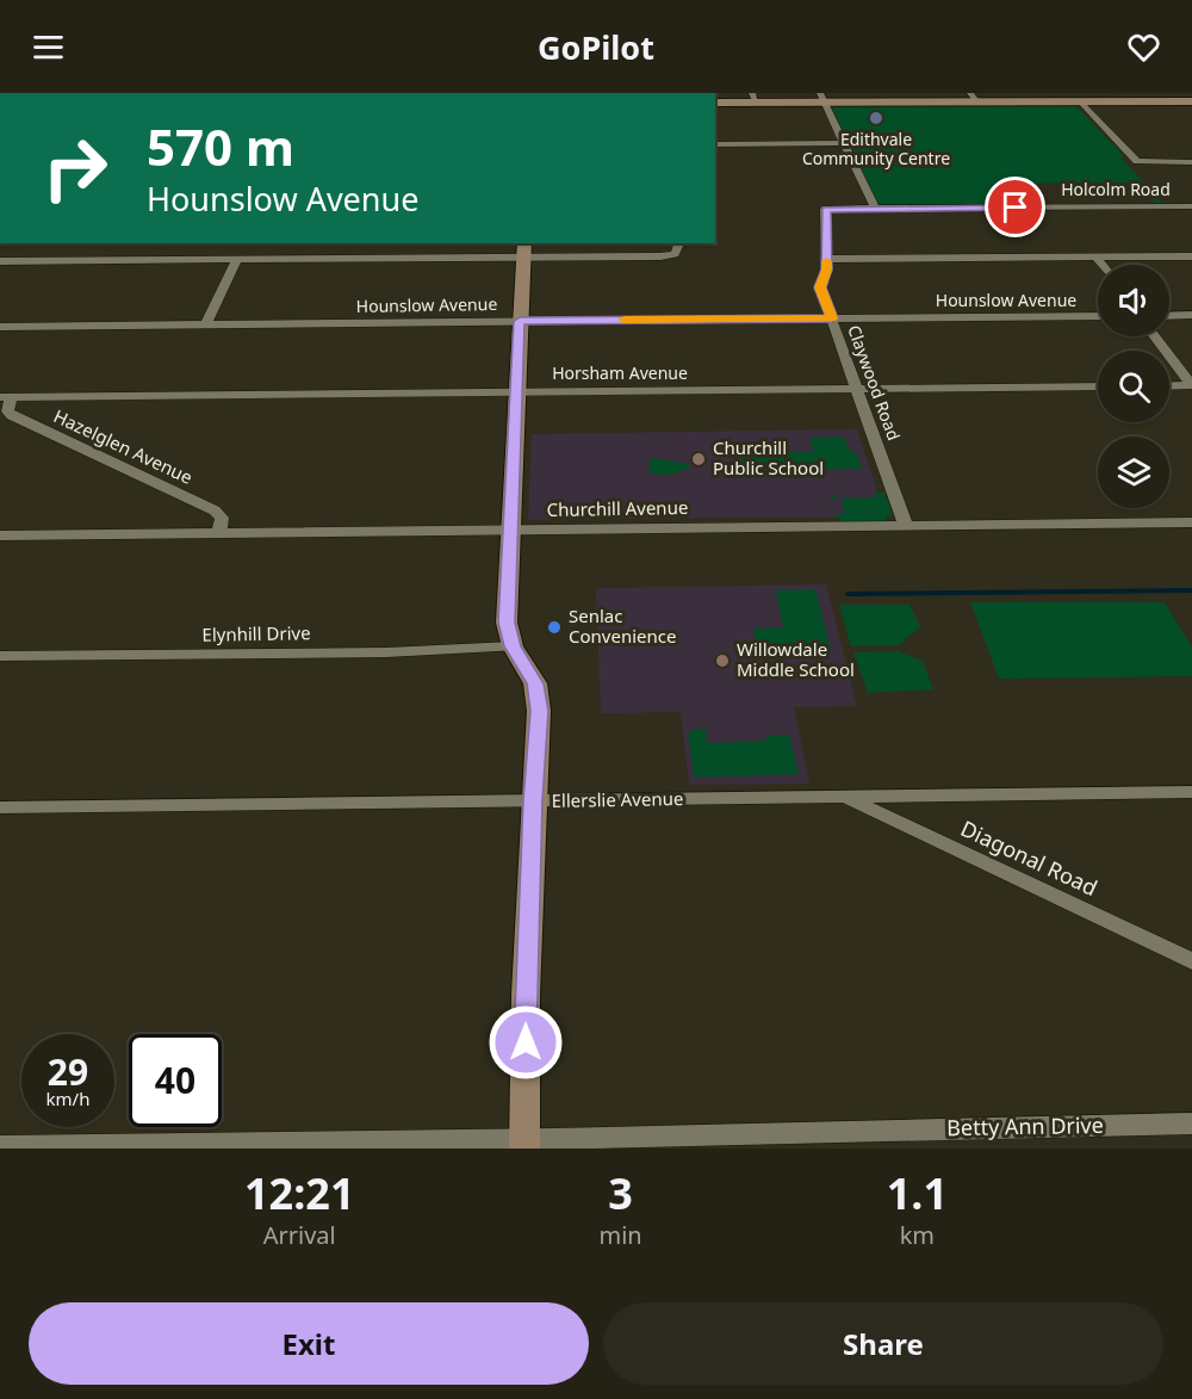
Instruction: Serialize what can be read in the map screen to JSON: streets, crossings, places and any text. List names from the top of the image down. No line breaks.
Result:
{"streets":{"street":["Holcolm Road","Hounslow Avenue","Horsham Avenue","Claywood Road","Hazelglen Avenue","Churchill Avenue","Elynhill Drive","Ellerslie Avenue","Diagonal Road","Betty Ann Drive"]},"crossings":[["Holcolm Road","Claywood Road"],["Hounslow Avenue","Claywood Road"],["Horsham Avenue","Claywood Road"],["Horsham Avenue","Hazelglen Avenue"],["Claywood Road","Churchill Avenue"],["Hazelglen Avenue","Churchill Avenue"],["Ellerslie Avenue","Diagonal Road"]],"places":["Edithvale Community Centre","Churchill Public School","Senlac Convenience","Willowdale Middle School"],"page":{"header":"GoPilot","turn":["570 m","Hounslow Avenue"],"speed":"29 km/h","limit":"40","eta":["12:21","Arrival","3","min","1.1","km"],"buttons":["Exit","Share"]}}
